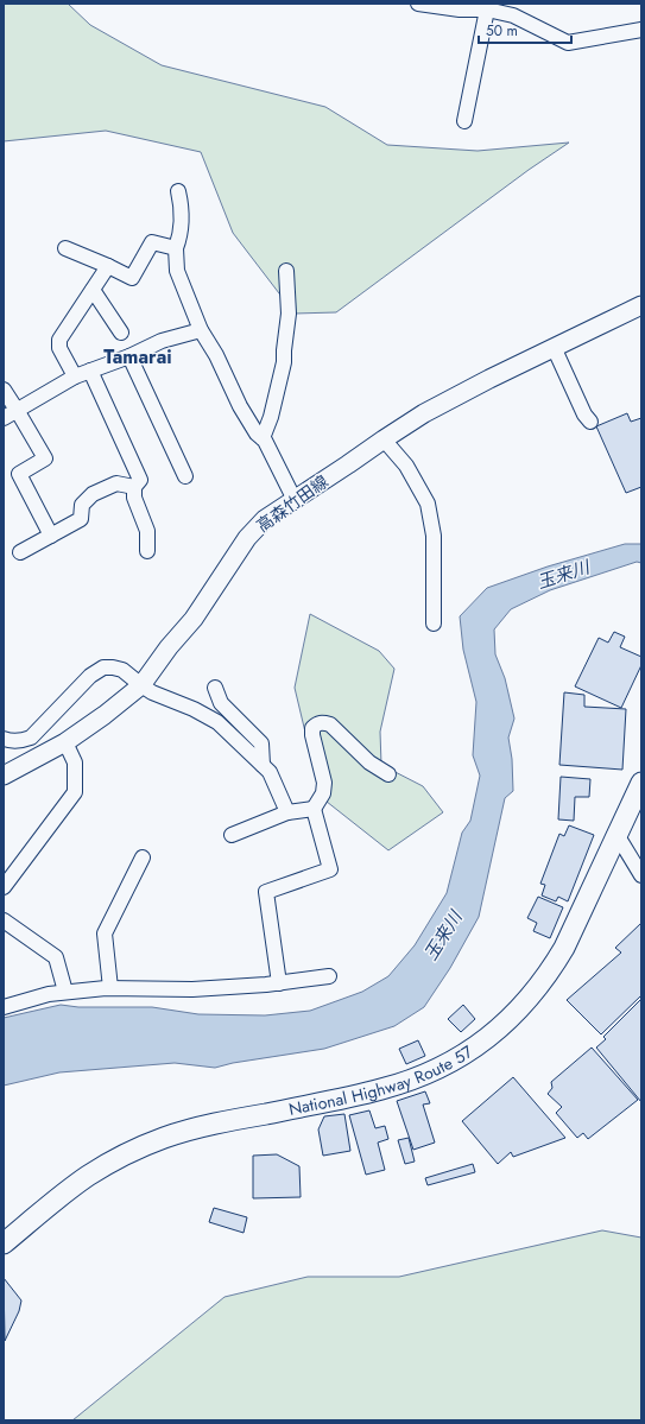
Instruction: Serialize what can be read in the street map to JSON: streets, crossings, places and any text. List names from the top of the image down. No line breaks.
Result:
{"streets":{"highway":["National Highway Route 57"],"main road":["高森竹田線"]},"districts":["Tamarai"],"water":["玉来川"],"scale_bar":"50 m"}
